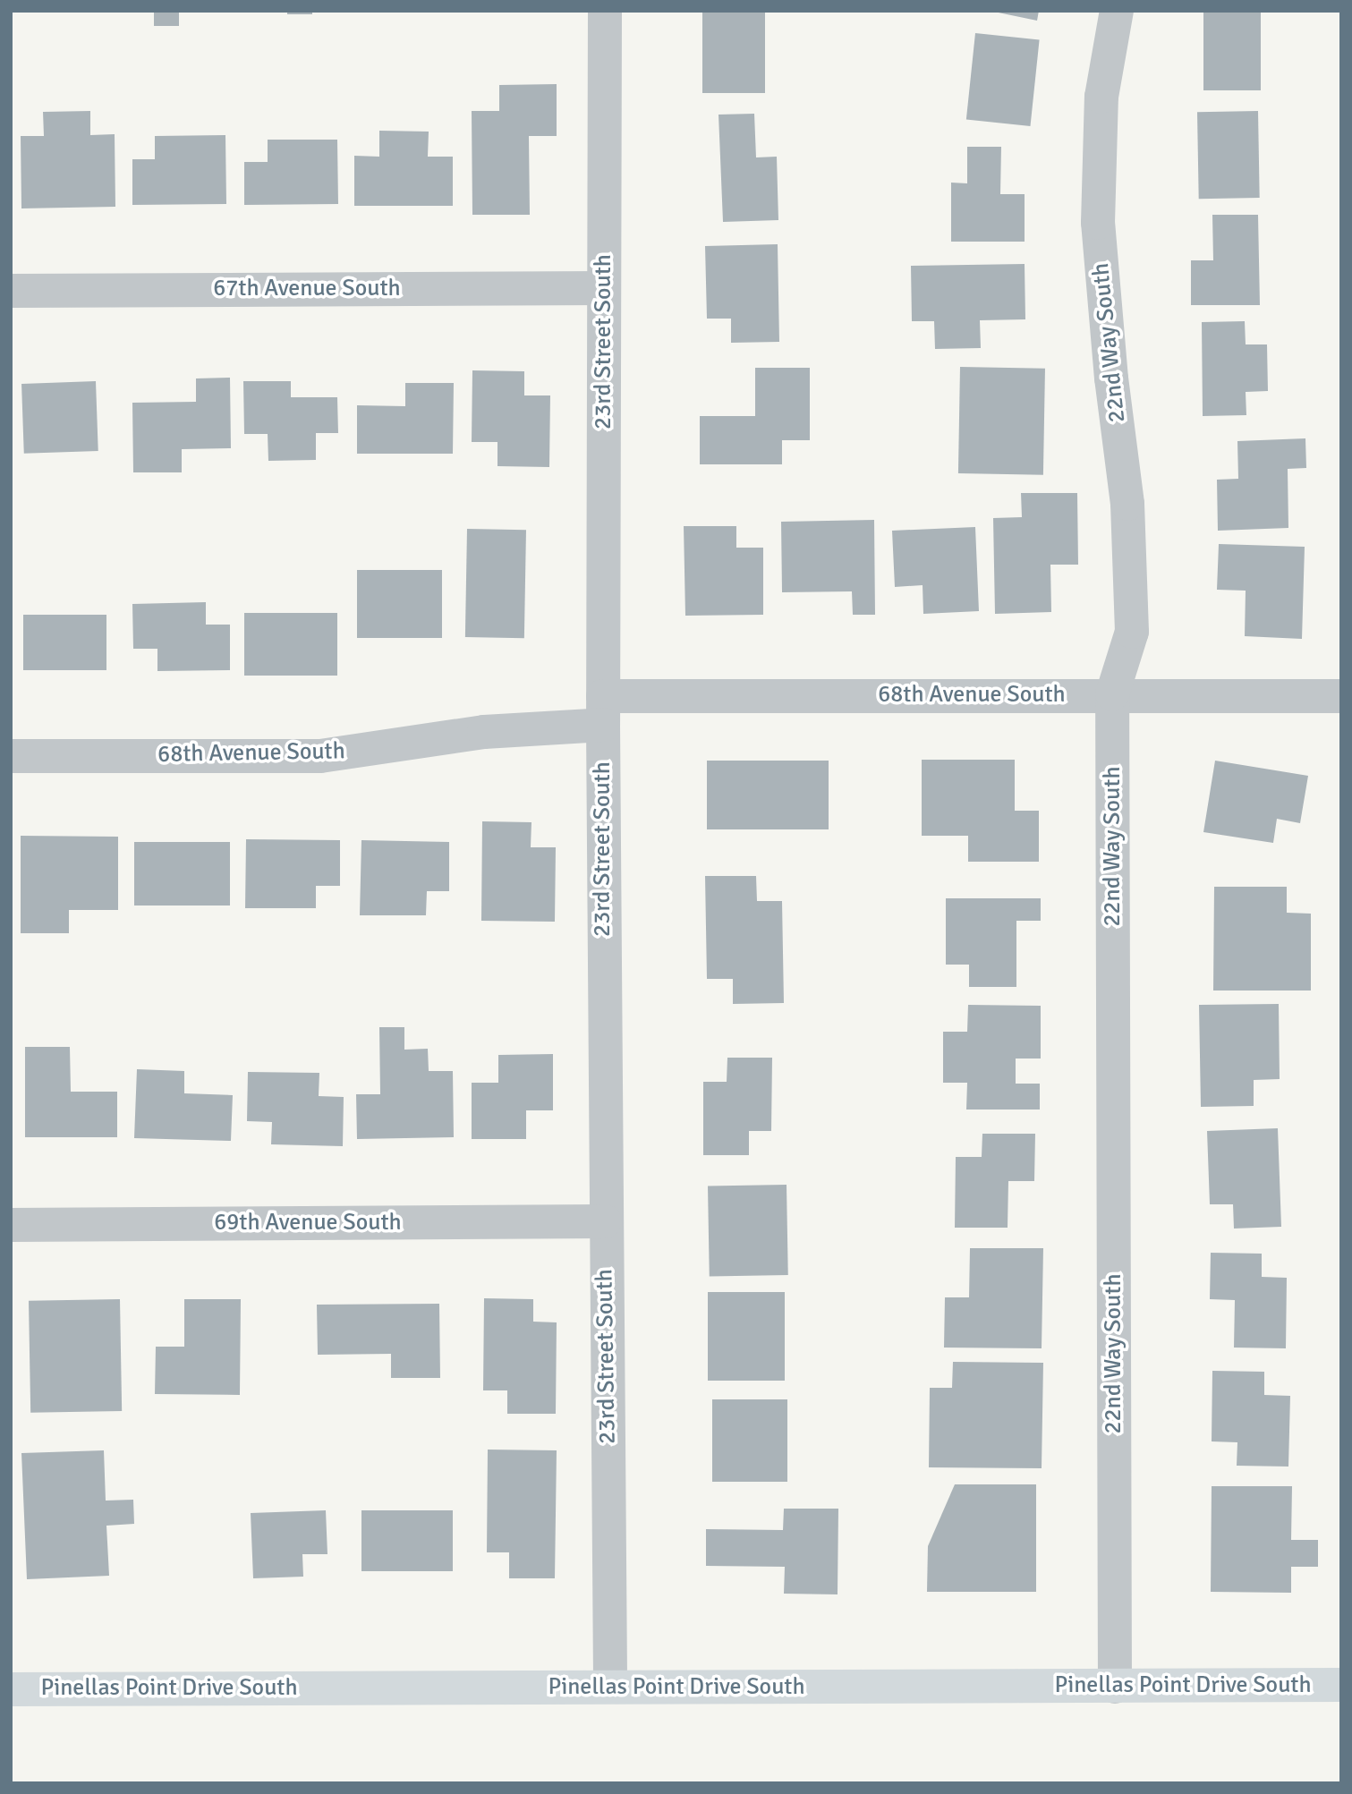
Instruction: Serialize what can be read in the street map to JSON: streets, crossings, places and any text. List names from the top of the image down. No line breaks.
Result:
{"streets":{"street":["67th Avenue South","23rd Street South","22nd Way South","68th Avenue South","69th Avenue South","Pinellas Point Drive South"]},"crossings":[["67th Avenue South","23rd Street South"],["23rd Street South","68th Avenue South"],["23rd Street South","69th Avenue South"],["23rd Street South","Pinellas Point Drive South"],["22nd Way South","68th Avenue South"],["22nd Way South","Pinellas Point Drive South"]]}
